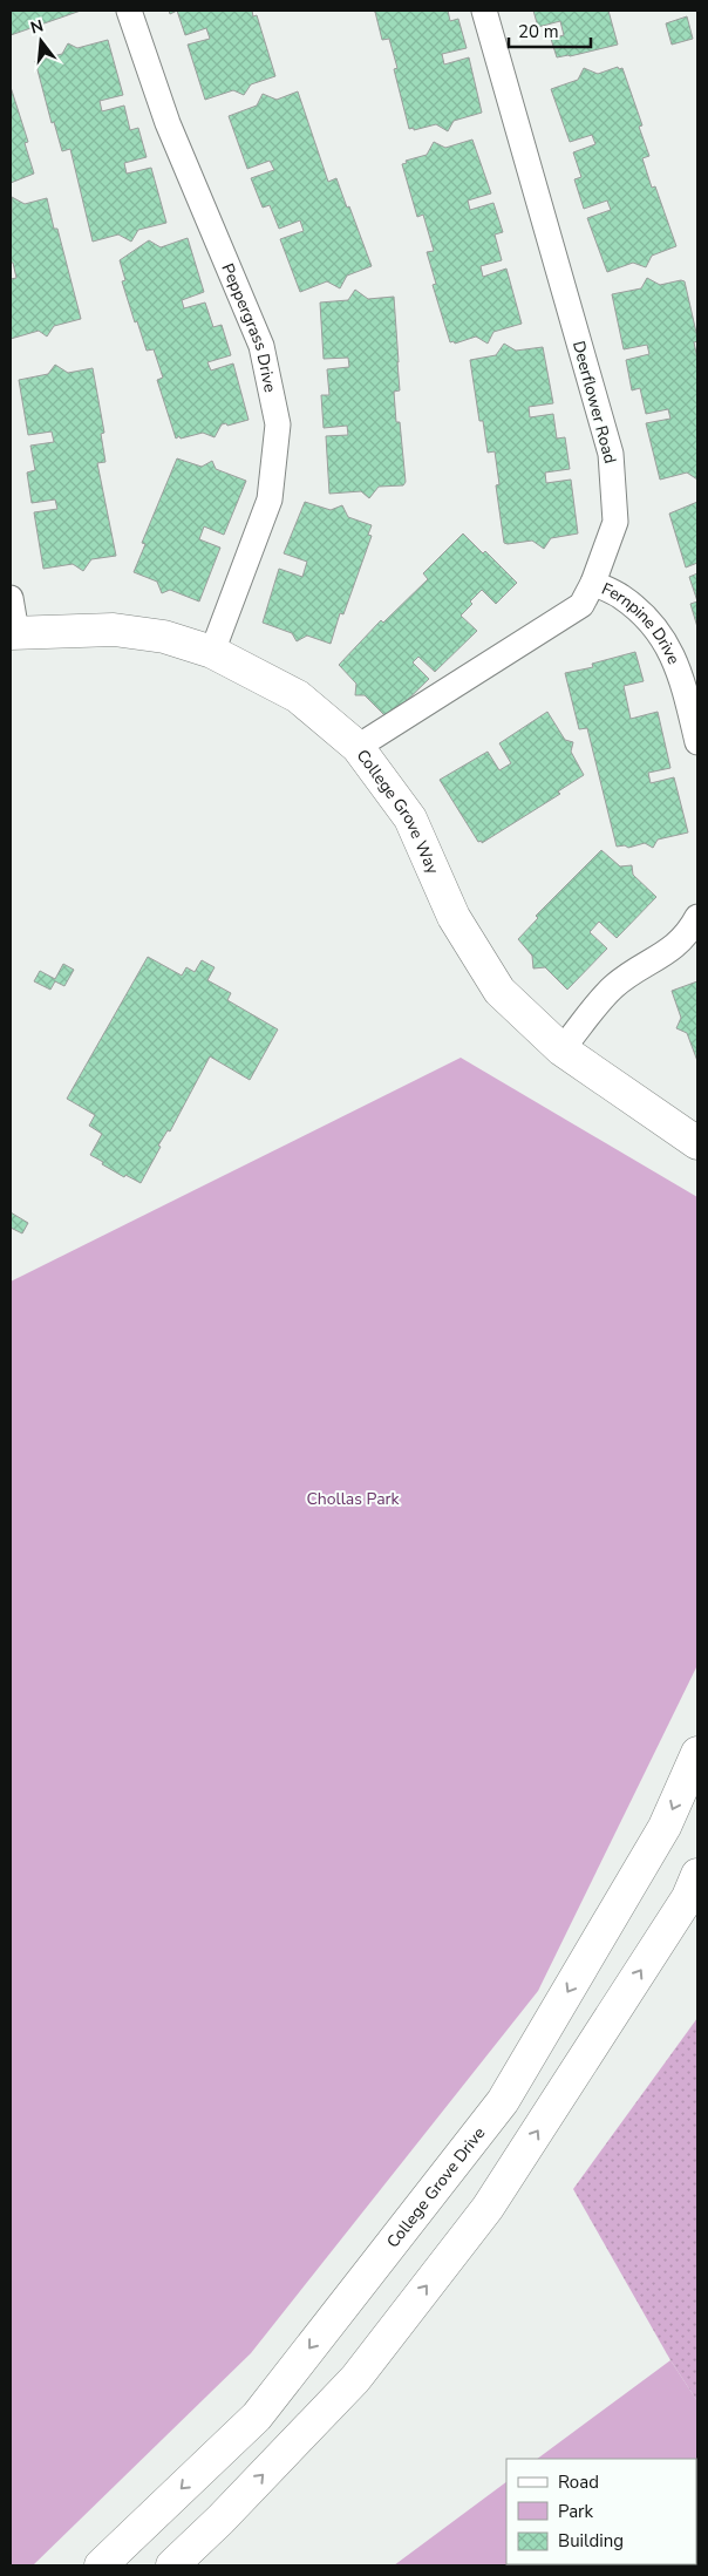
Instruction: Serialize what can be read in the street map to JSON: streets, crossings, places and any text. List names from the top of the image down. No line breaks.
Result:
{"streets":{"main road":["College Grove Way","College Grove Drive"],"street":["Peppergrass Drive","Deerflower Road","Fernpine Drive"]},"crossings":[["Peppergrass Drive","College Grove Way"],["Deerflower Road","Fernpine Drive"],["Deerflower Road","College Grove Way"]],"parks":["Chollas Park"],"legend":["Road","Park","Building"],"scale_bar":"20 m","north":"top"}
